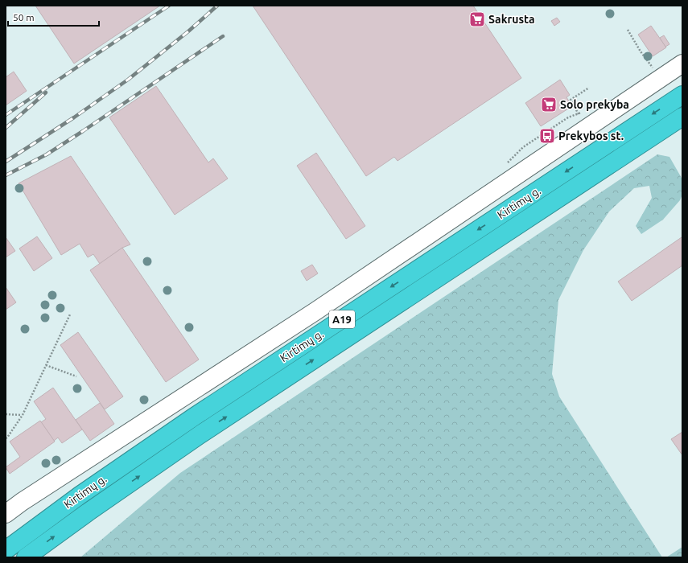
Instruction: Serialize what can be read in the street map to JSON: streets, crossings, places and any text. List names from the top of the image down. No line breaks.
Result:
{"streets":{"highway":["Kirtimų g.","A19"]},"places":{"supermarket":["Sakrusta","Solo prekyba"],"bus stop":["Prekybos st."]},"scale_bar":"50 m"}
